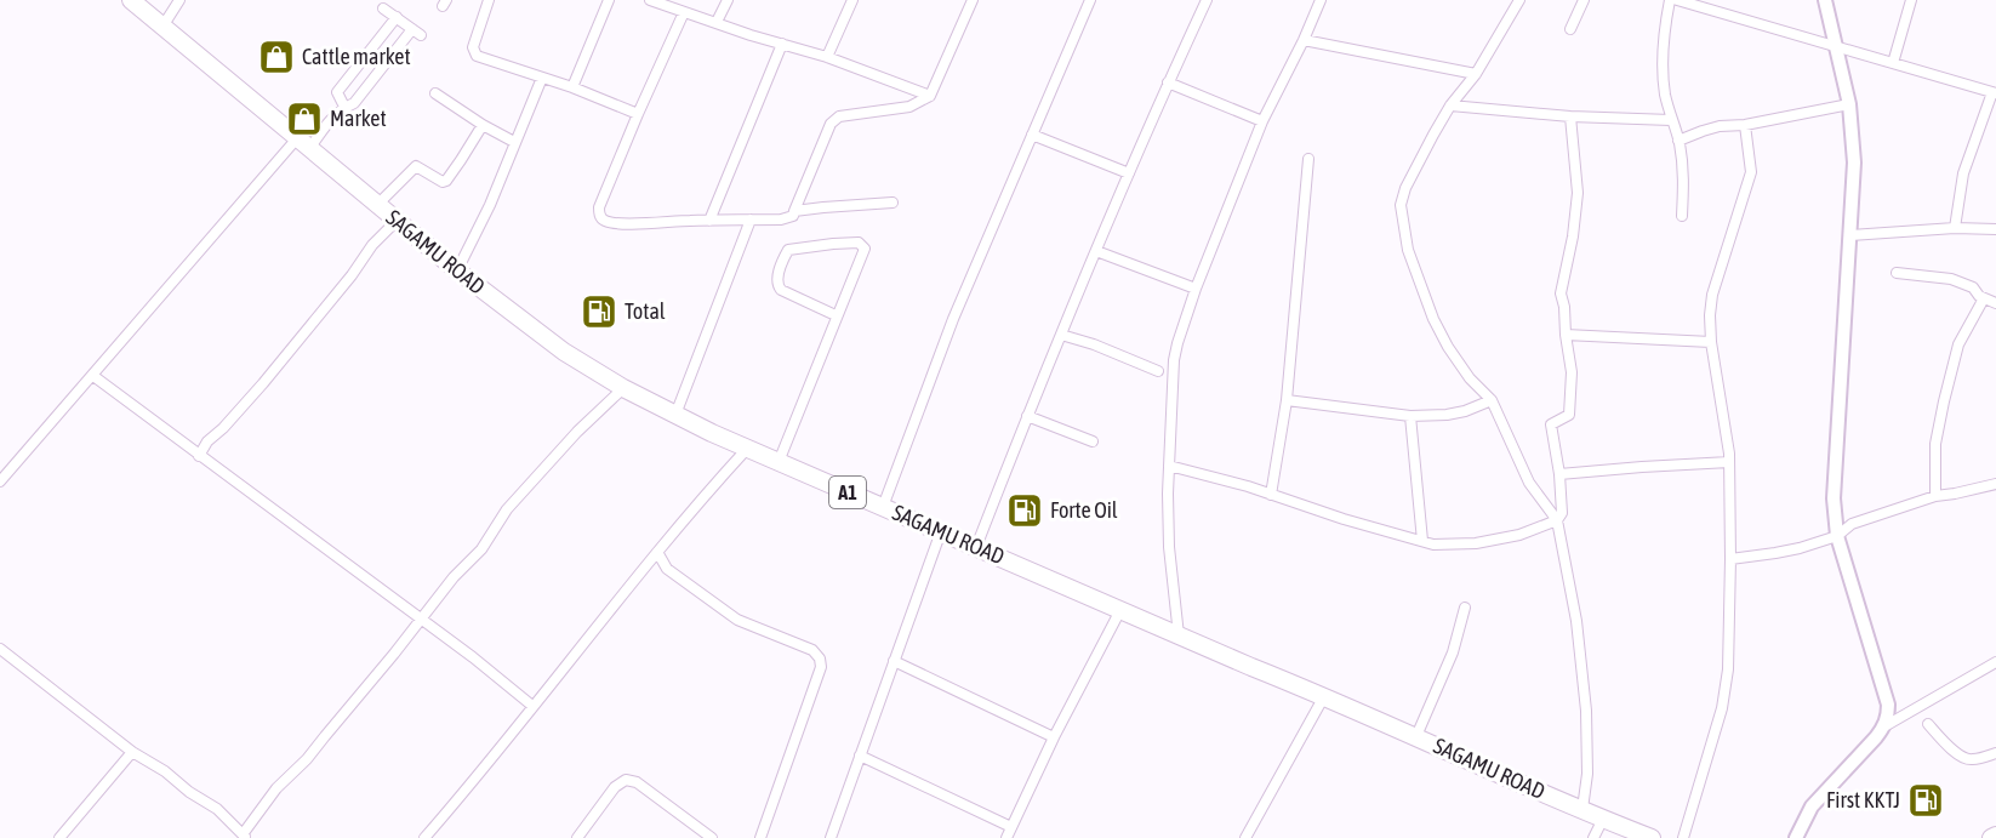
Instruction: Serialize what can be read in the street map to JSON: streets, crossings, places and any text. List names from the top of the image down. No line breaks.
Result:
{"streets":{"highway":["SAGAMU ROAD","A1"]},"places":{"shop":["Cattle market","Market"],"fuel station":["Total","Forte Oil","First KKTJ"]}}
